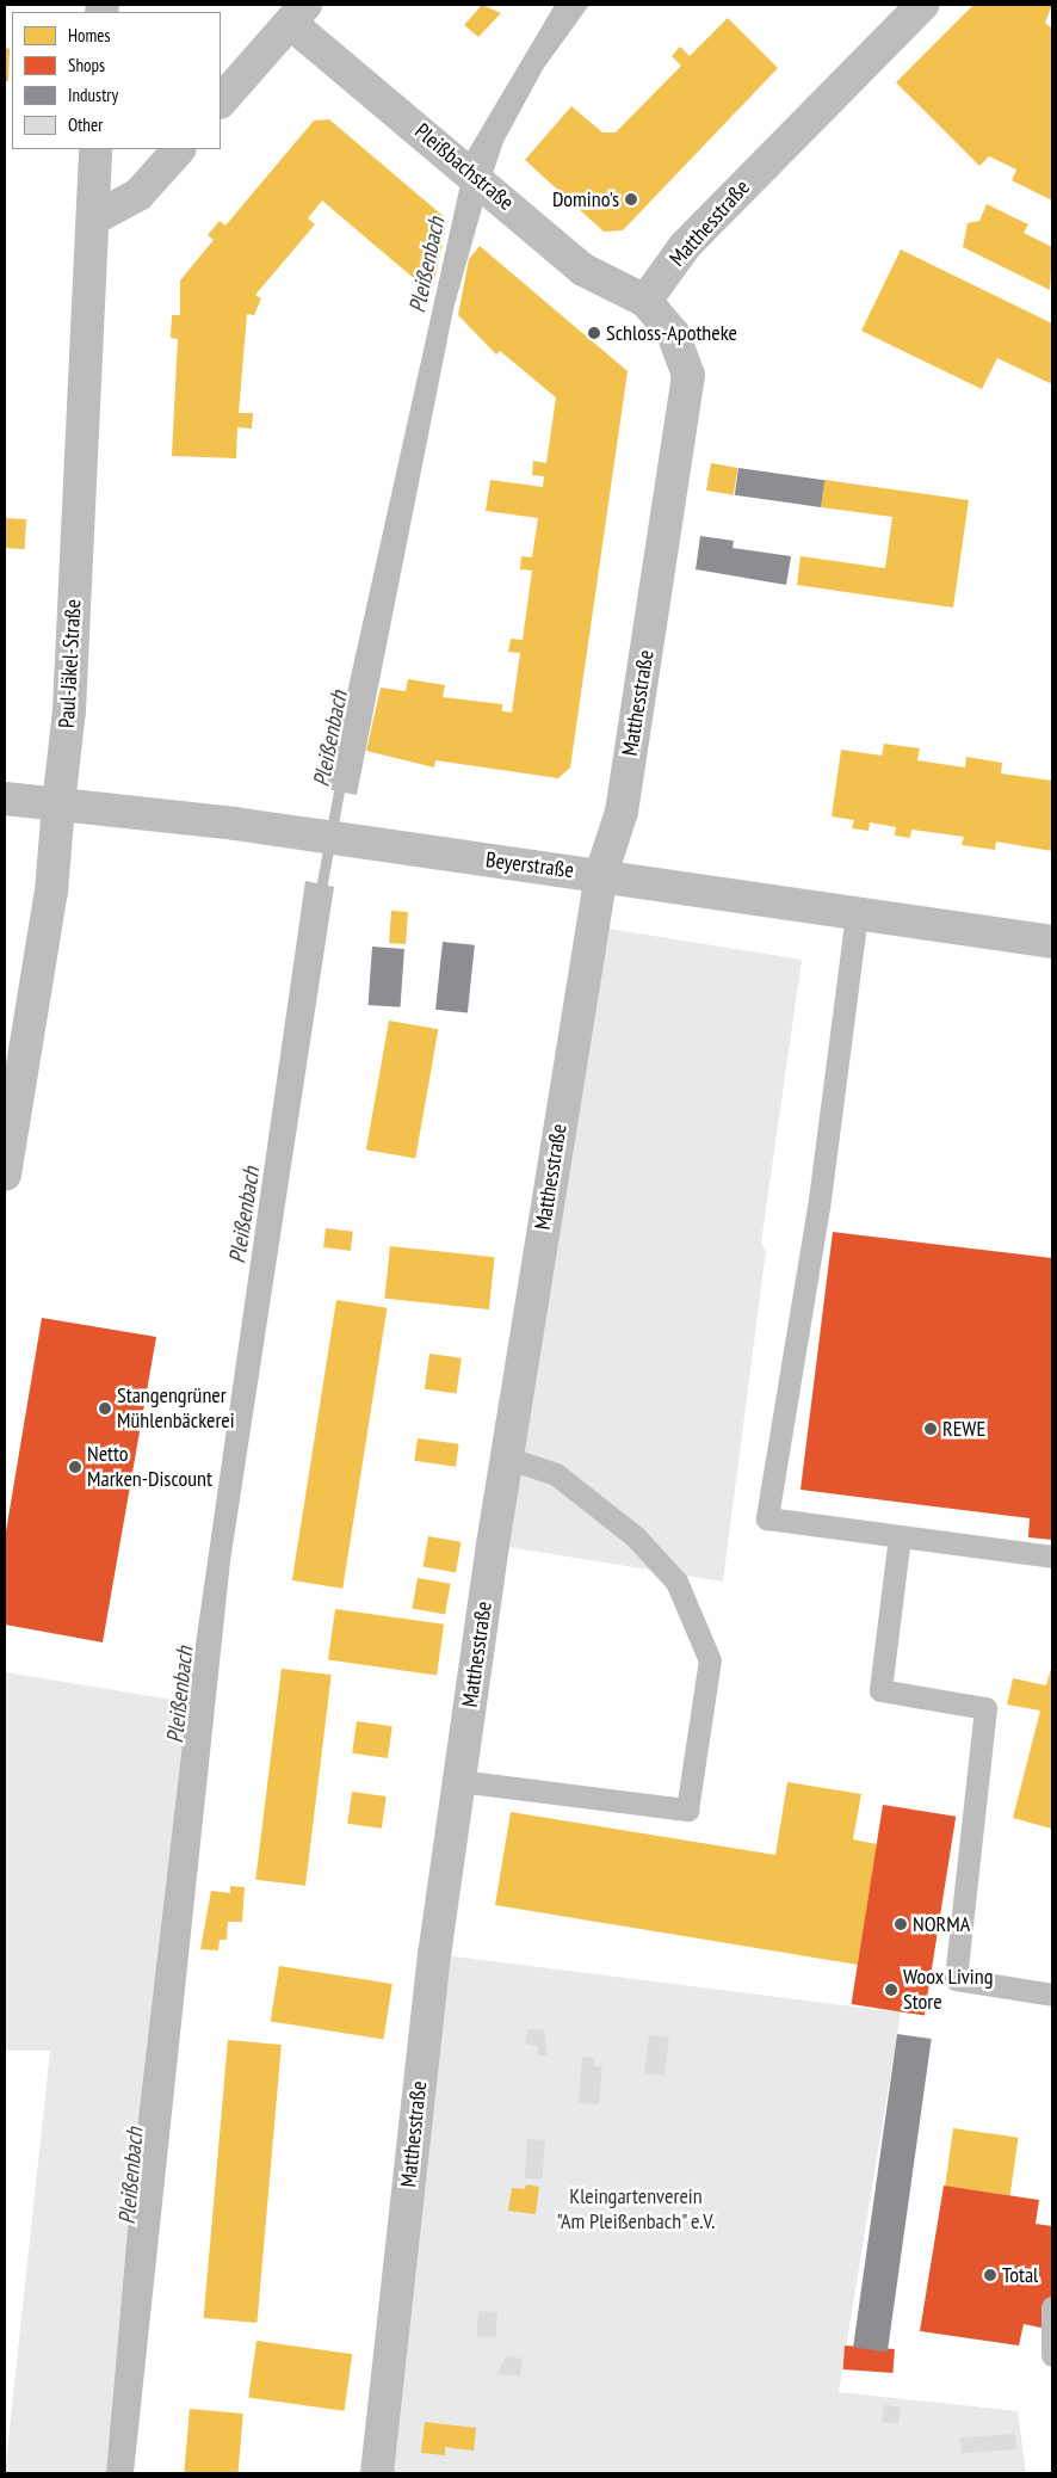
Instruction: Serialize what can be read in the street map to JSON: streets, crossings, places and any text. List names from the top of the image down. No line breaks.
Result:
{"streets":{"street":["Pleißbachstraße","Matthesstraße","Paul-Jäkel-Straße","Beyerstraße"]},"crossings":[["Pleißbachstraße","Matthesstraße"],["Matthesstraße","Beyerstraße"],["Paul-Jäkel-Straße","Beyerstraße"]],"water":["Pleißenbach"],"parks":["Kleingartenverein \"Am Pleißenbach\" e.V."],"places":["Domino's","Schloss-Apotheke","Stangengrüner Mühlenbäckerei","REWE","Netto Marken-Discount","NORMA","Woox Living Store","Total"],"legend":["Homes","Shops","Industry","Other"]}
